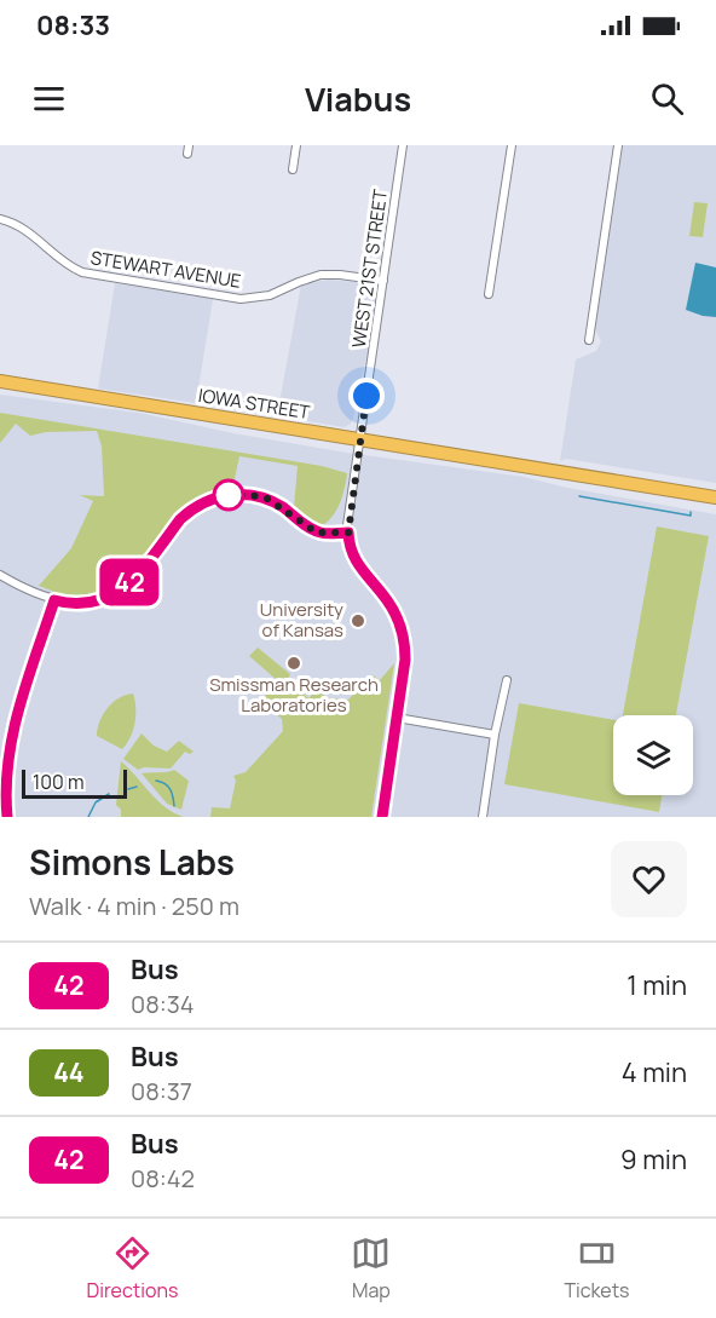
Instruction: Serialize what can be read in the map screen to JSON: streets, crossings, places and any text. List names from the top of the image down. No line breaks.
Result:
{"streets":{"highway":["IOWA STREET"],"street":["WEST 21ST STREET","STEWART AVENUE"]},"crossings":[["WEST 21ST STREET","STEWART AVENUE"],["WEST 21ST STREET","IOWA STREET"]],"places":["University of Kansas","Smissman Research Laboratories"],"lines":["bus line 42"],"scale_bar":"100 m","page":{"status":"08:33","header":"Viabus","on_map":"42","scale":"100 m","heading":["Simons Labs","Walk · 4 min · 250 m"],"list":[{"mark":"42","name":"Bus","note":"08:34","value":"1 min"},{"mark":"44","name":"Bus","note":"08:37","value":"4 min"},{"mark":"42","name":"Bus","note":"08:42","value":"9 min"}],"tabs":["Directions","Map","Tickets"]}}
